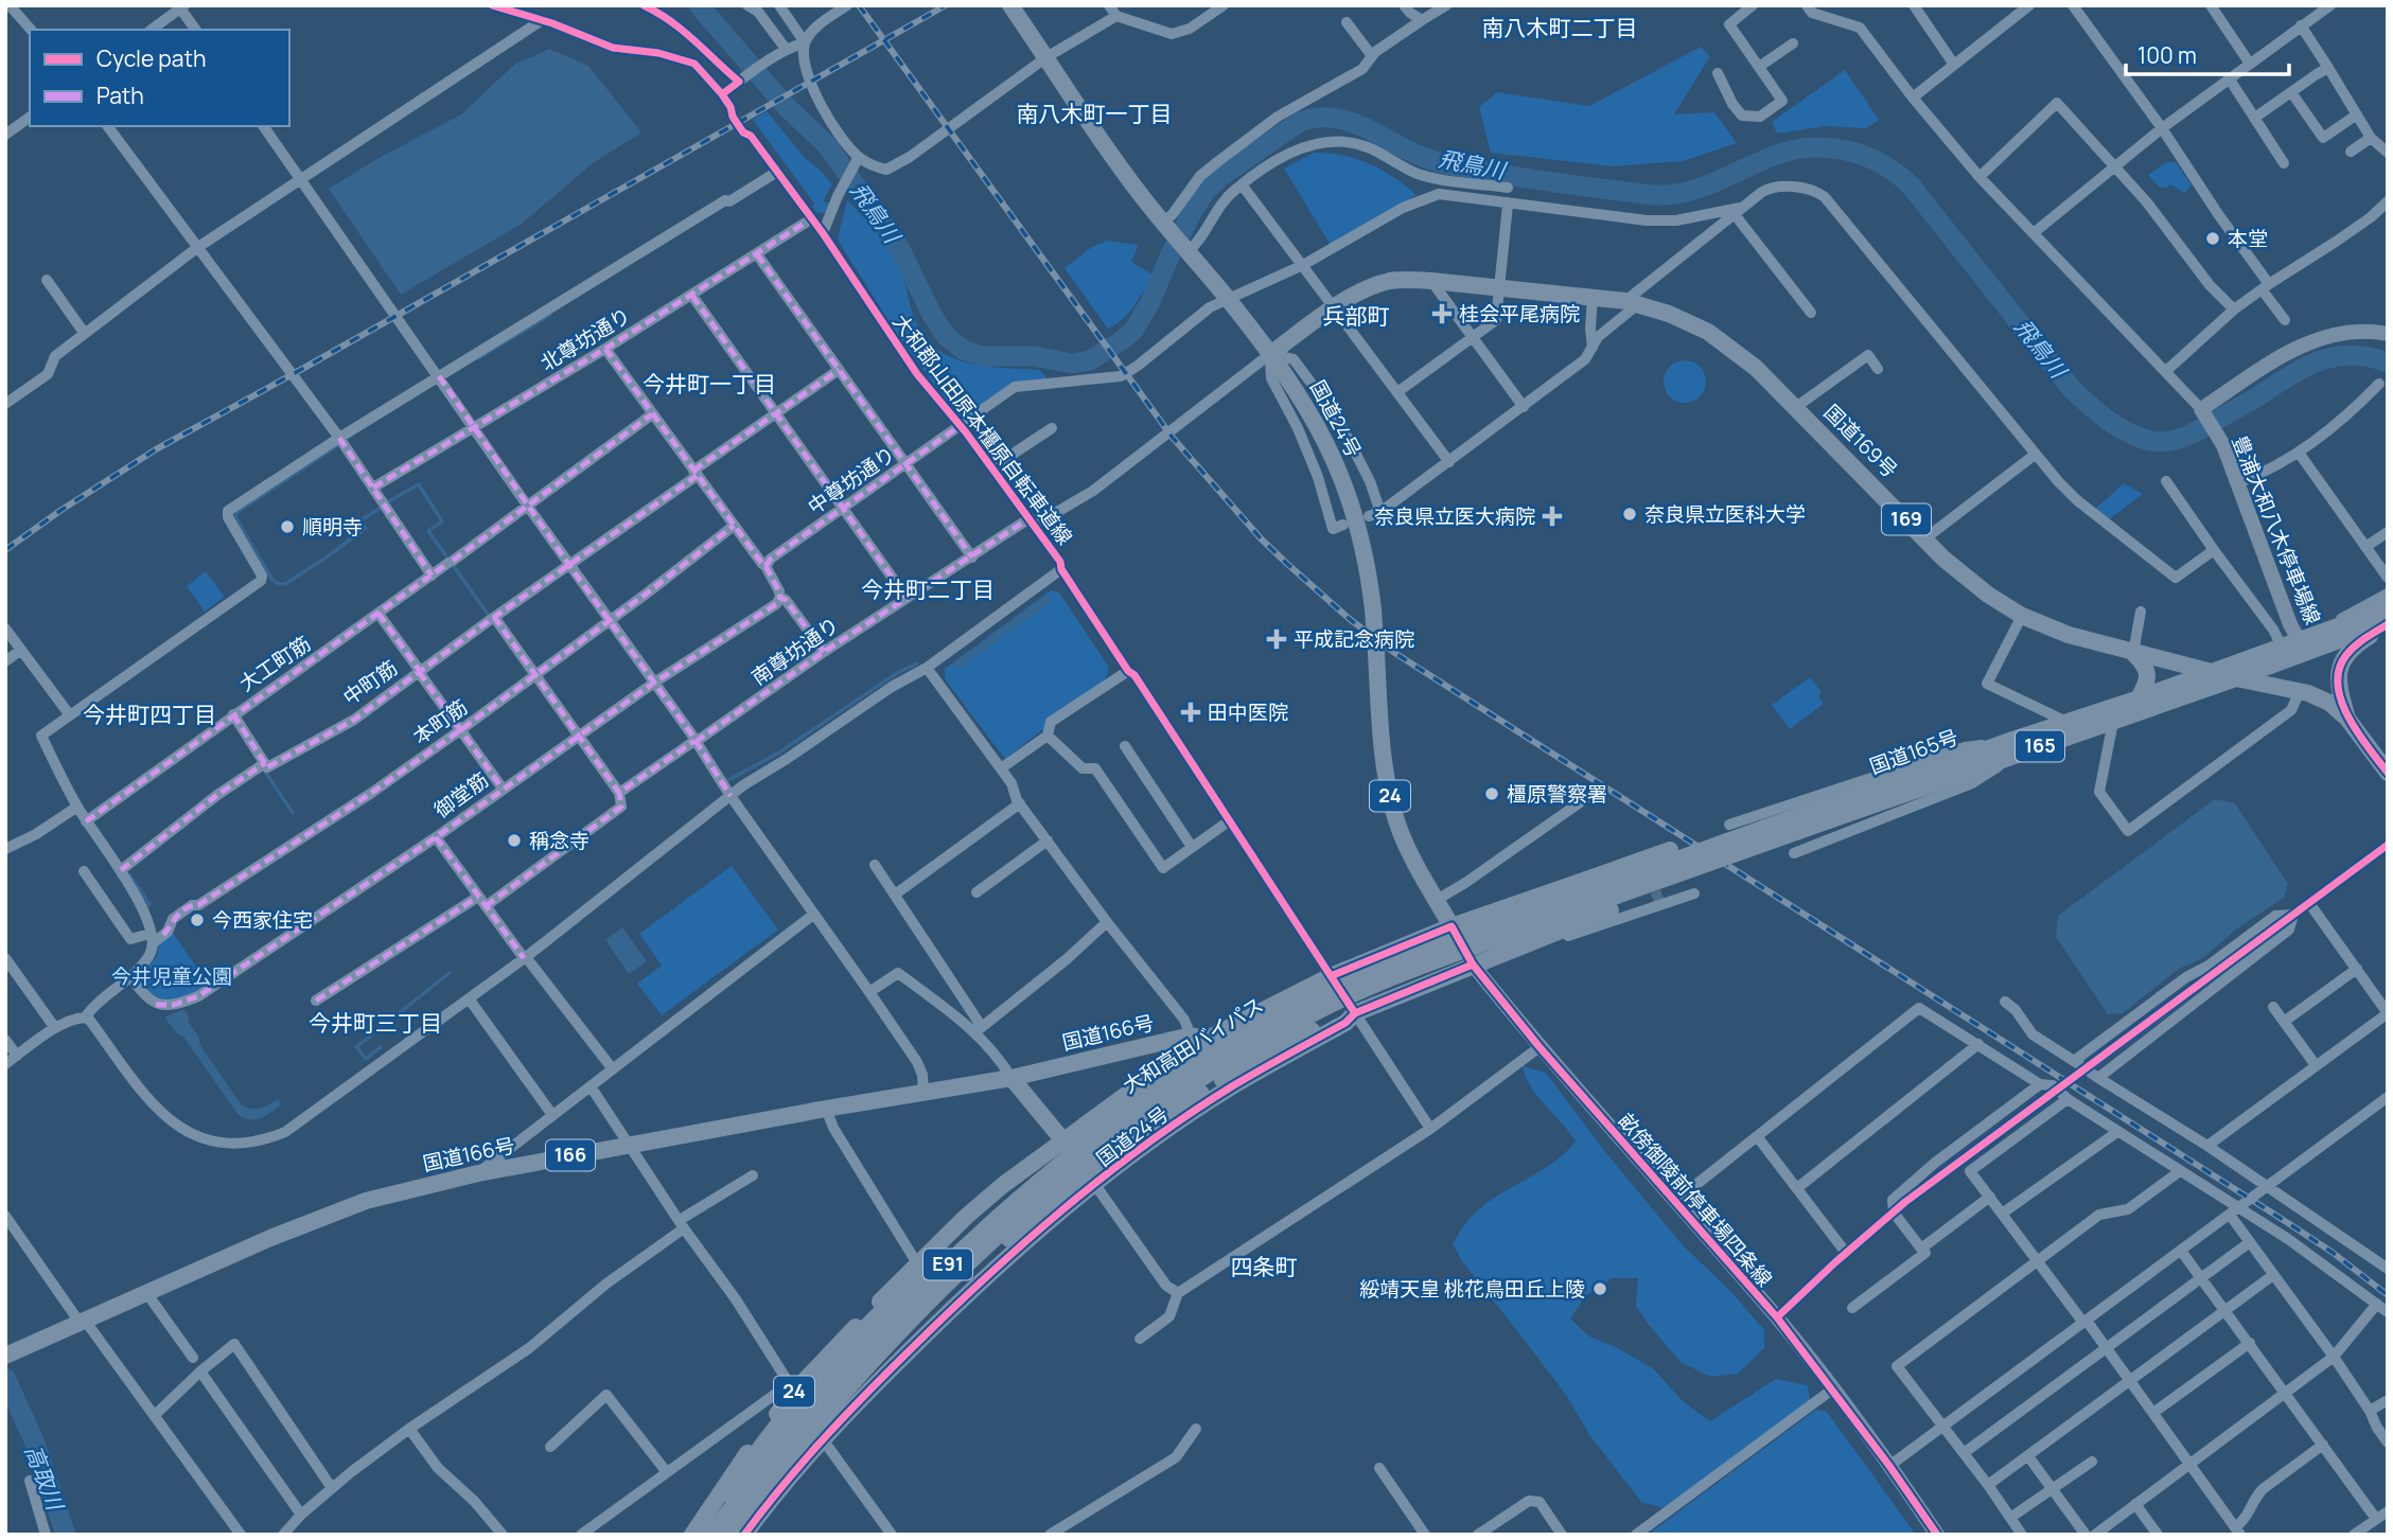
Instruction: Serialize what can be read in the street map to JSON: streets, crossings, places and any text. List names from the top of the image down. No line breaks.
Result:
{"streets":{"highway":["国道24号","国道169号","169","165","国道165号","24","国道166号","大和高田バイパス","166","E91"],"main road":["豊浦大和八木停車場線","畝傍御陵前停車場四条線"],"street":["北尊坊通り","大和郡山田原本橿原自転車道線","中尊坊通り","南尊坊通り","大工町筋","中町筋","本町筋","御堂筋"]},"crossings":[["北尊坊通り","大和郡山田原本橿原自転車道線"],["国道24号","大和郡山田原本橿原自転車道線"],["国道24号","国道169号"],["国道24号","中尊坊通り"],["国道24号","南尊坊通り"],["国道24号","国道165号"],["国道24号","24"],["国道24号","国道166号"],["国道24号","大和高田バイパス"],["国道24号","畝傍御陵前停車場四条線"],["大和郡山田原本橿原自転車道線","中尊坊通り"],["大和郡山田原本橿原自転車道線","南尊坊通り"],["国道169号","南尊坊通り"],["国道169号","国道165号"],["豊浦大和八木停車場線","国道165号"],["本町筋","御堂筋"],["国道165号","大和高田バイパス"],["国道165号","畝傍御陵前停車場四条線"],["大和高田バイパス","畝傍御陵前停車場四条線"]],"districts":["南八木町二丁目","南八木町一丁目","兵部町","今井町一丁目","今井町二丁目","今井町四丁目","今井町三丁目","四条町"],"water":["飛鳥川","高取川"],"parks":["今井児童公園"],"places":{"other":["本堂","奈良県立医科大学","順明寺","橿原警察署","稱念寺","今西家住宅","綏靖天皇 桃花鳥田丘上陵"],"health":["桂会平尾病院","奈良県立医大病院","平成記念病院","田中医院"]},"legend":["Cycle path","Path"],"scale_bar":"100 m"}
